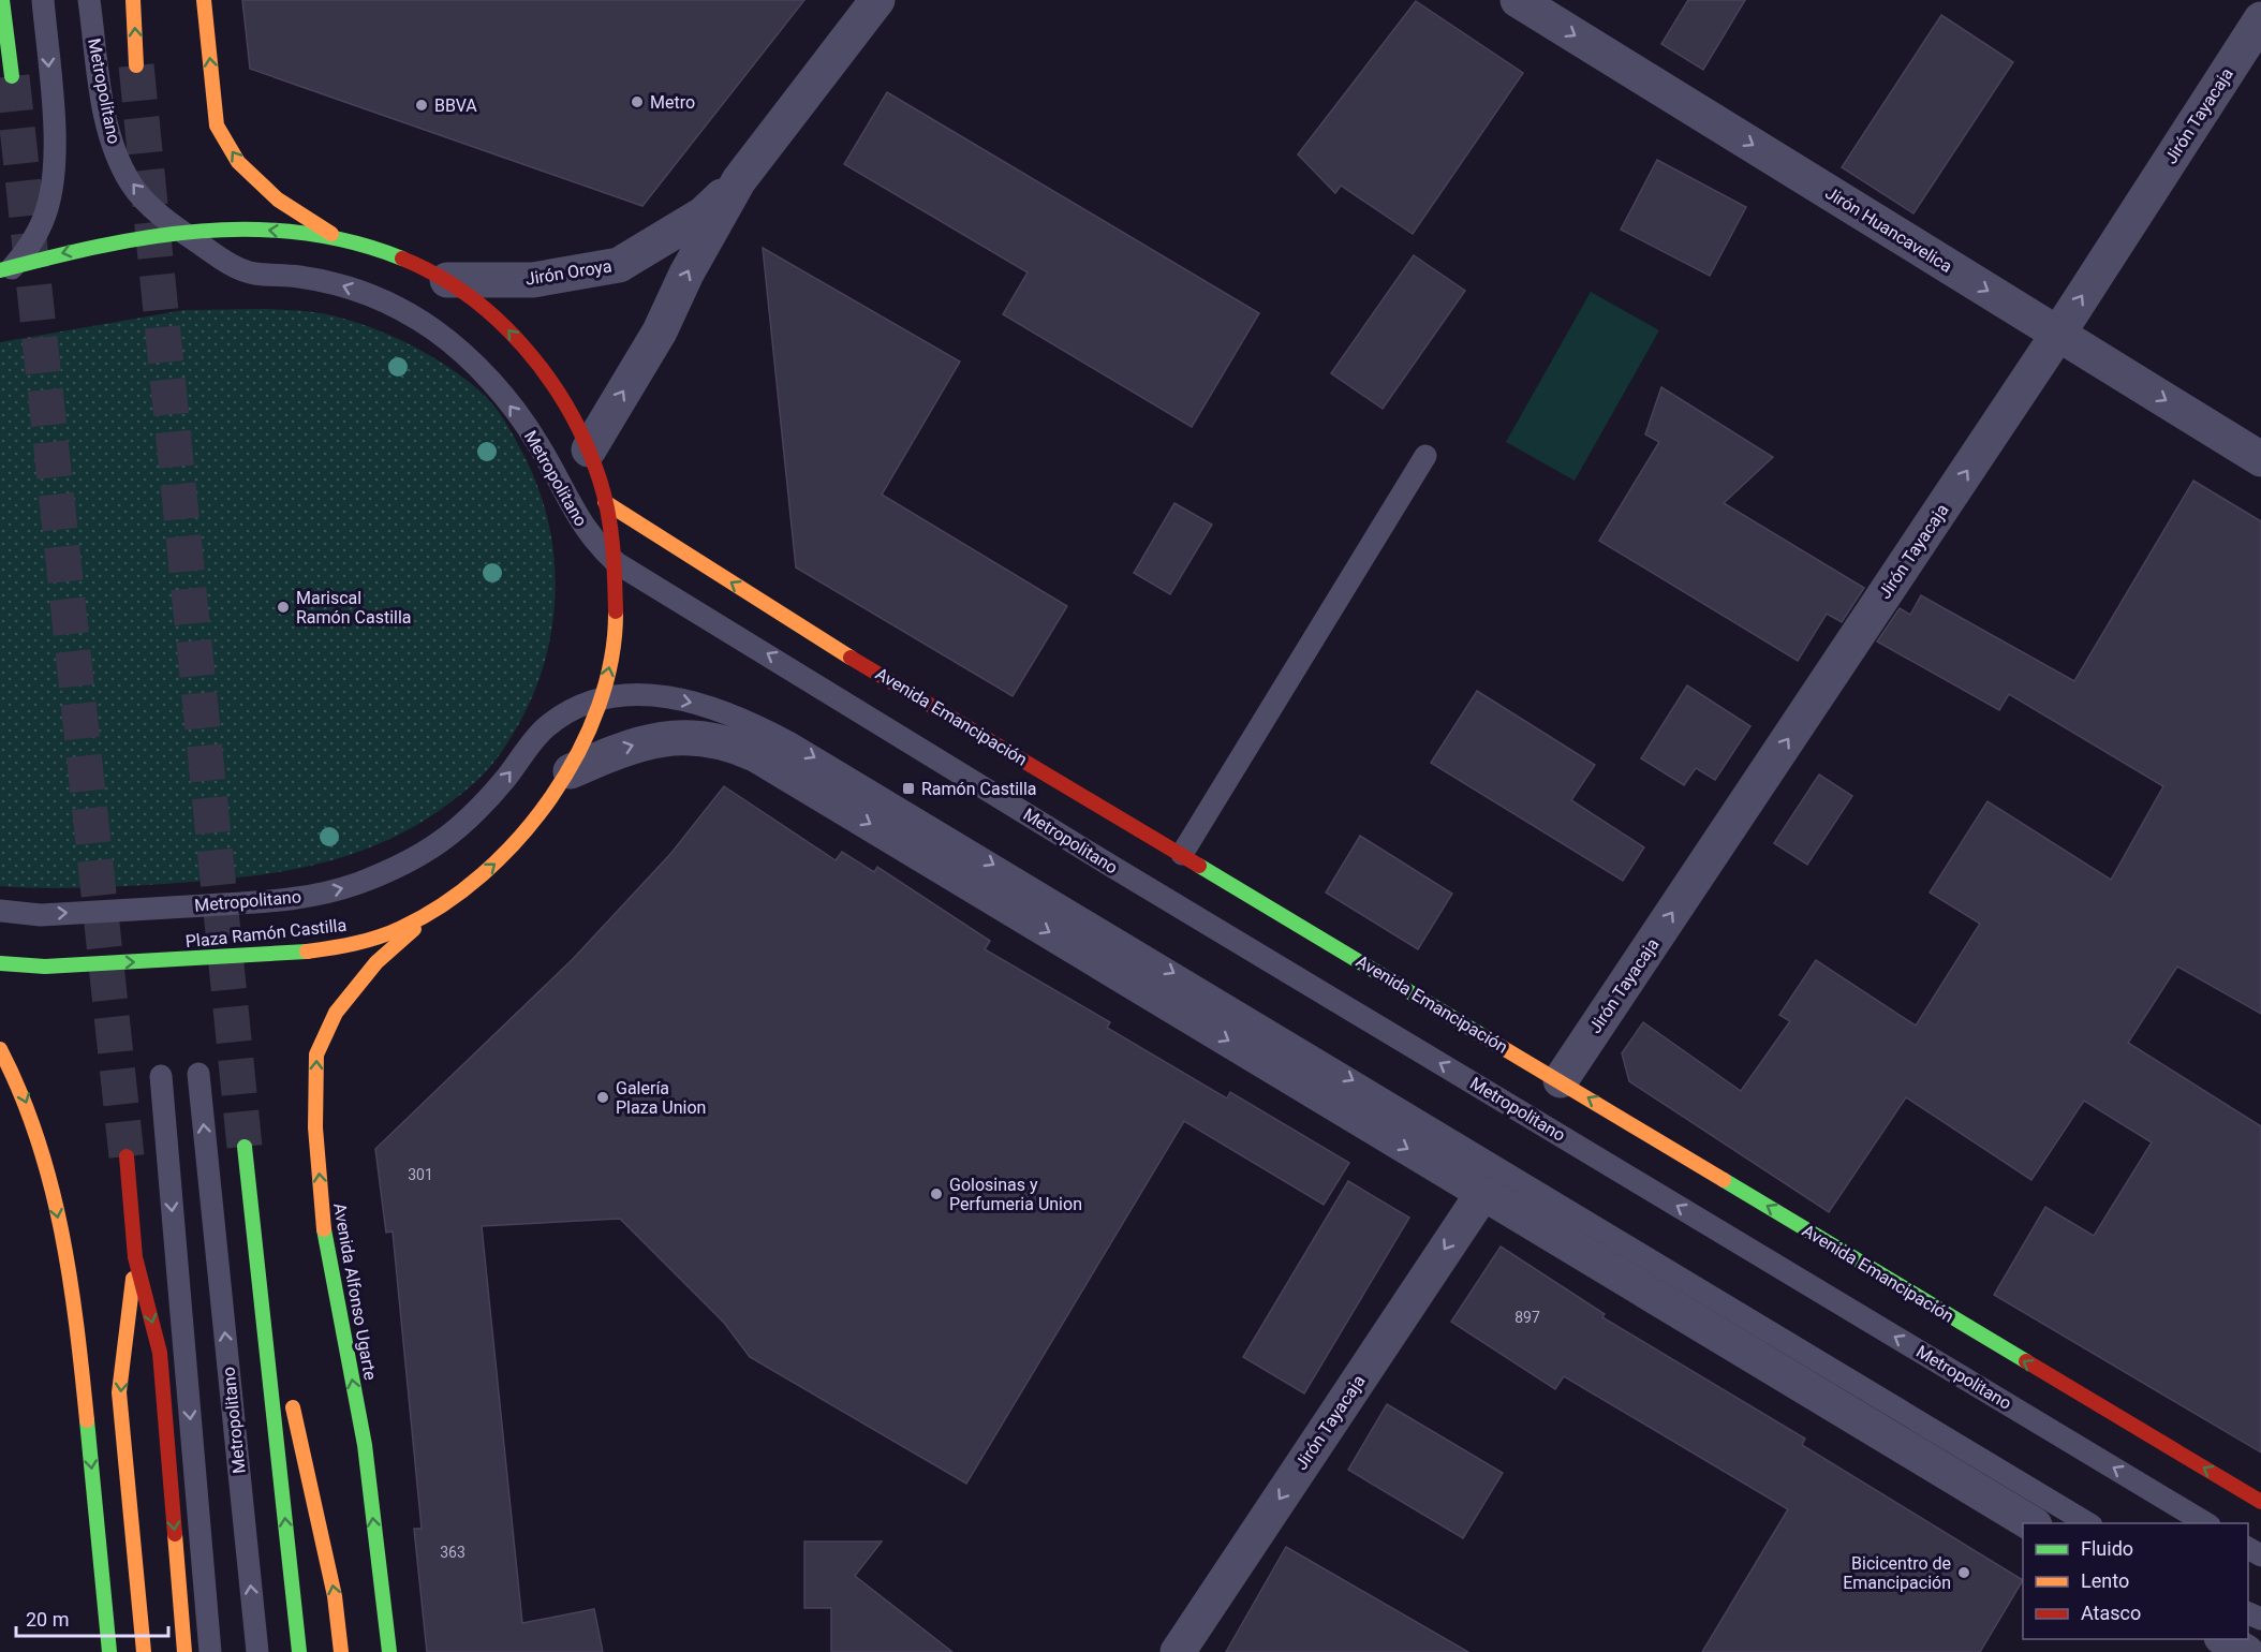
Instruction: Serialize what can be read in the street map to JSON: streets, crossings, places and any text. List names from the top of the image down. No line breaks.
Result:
{"streets":{"main road":["Avenida Emancipación","Plaza Ramón Castilla","Avenida Alfonso Ugarte"],"street":["Jirón Tayacaja","Jirón Huancavelica","Jirón Oroya"],"lane":["Metropolitano"]},"crossings":[["Metropolitano","Plaza Ramón Castilla"],["Jirón Tayacaja","Jirón Huancavelica"],["Jirón Tayacaja","Avenida Emancipación"],["Jirón Oroya","Plaza Ramón Castilla"],["Avenida Emancipación","Plaza Ramón Castilla"],["Plaza Ramón Castilla","Avenida Alfonso Ugarte"]],"one_way":["Jirón Huancavelica","Jirón Oroya","Avenida Emancipación"],"places":{"other":["Metro","BBVA","Mariscal Ramón Castilla","Galería Plaza Union","Golosinas y Perfumeria Union","Bicicentro de Emancipación"],"transit":["Ramón Castilla"]},"house_numbers":["301","897","363"],"legend":["Fluido","Lento","Atasco"],"scale_bar":"20 m"}
